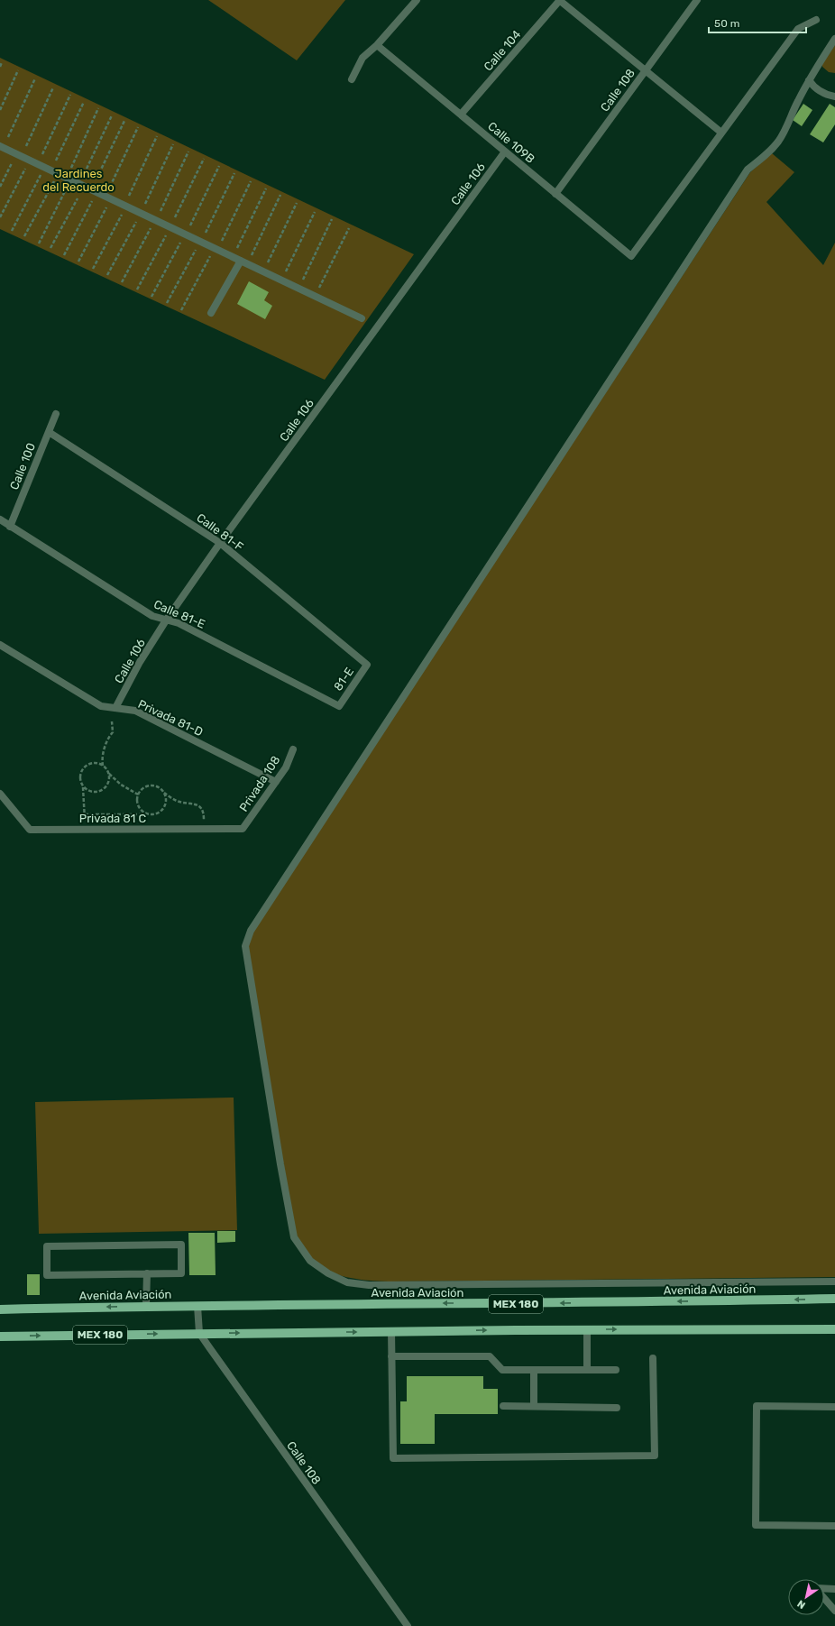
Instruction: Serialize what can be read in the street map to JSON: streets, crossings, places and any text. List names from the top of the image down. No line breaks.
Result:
{"streets":{"main road":["Avenida Aviación","MEX 180"],"street":["Calle 104","Calle 108","Calle 109B","Calle 106","Calle 100","Calle 81-F","Calle 81-E","81-E","Privada 81-D","Privada 108","Privada 81 C"]},"crossings":[["Calle 104","Calle 109B"],["Calle 108","Calle 109B"],["Calle 108","MEX 180"],["Calle 109B","Calle 106"],["Calle 106","Calle 81-F"],["Calle 106","Calle 81-E"],["Calle 106","Privada 81-D"],["Calle 100","Calle 81-F"],["Calle 100","Calle 81-E"],["Calle 81-F","81-E"],["Calle 81-E","81-E"],["Privada 81-D","Privada 108"],["Privada 108","Privada 81 C"]],"parks":["Jardines del Recuerdo"],"scale_bar":"50 m","north":"bottom left"}
